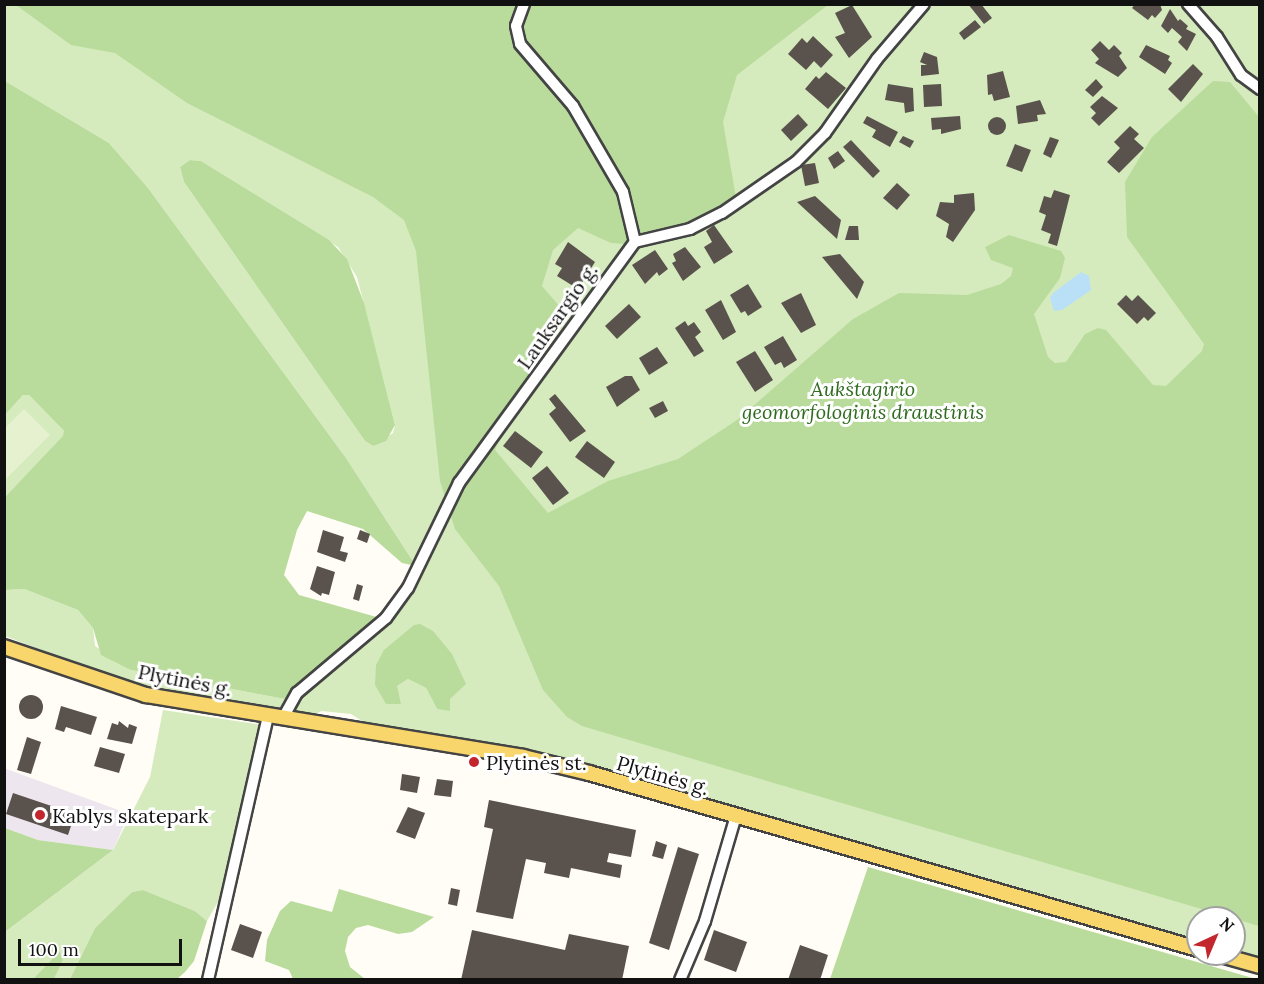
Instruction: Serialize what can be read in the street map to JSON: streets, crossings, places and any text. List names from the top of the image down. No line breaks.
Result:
{"streets":{"main road":["Plytinės g."],"street":["Lauksargio g."]},"crossings":[["Lauksargio g.","Plytinės g."]],"parks":["Aukštagirio geomorfologinis draustinis"],"places":["Plytinės st.","Kablys skatepark"],"scale_bar":"100 m","north":"top right"}
